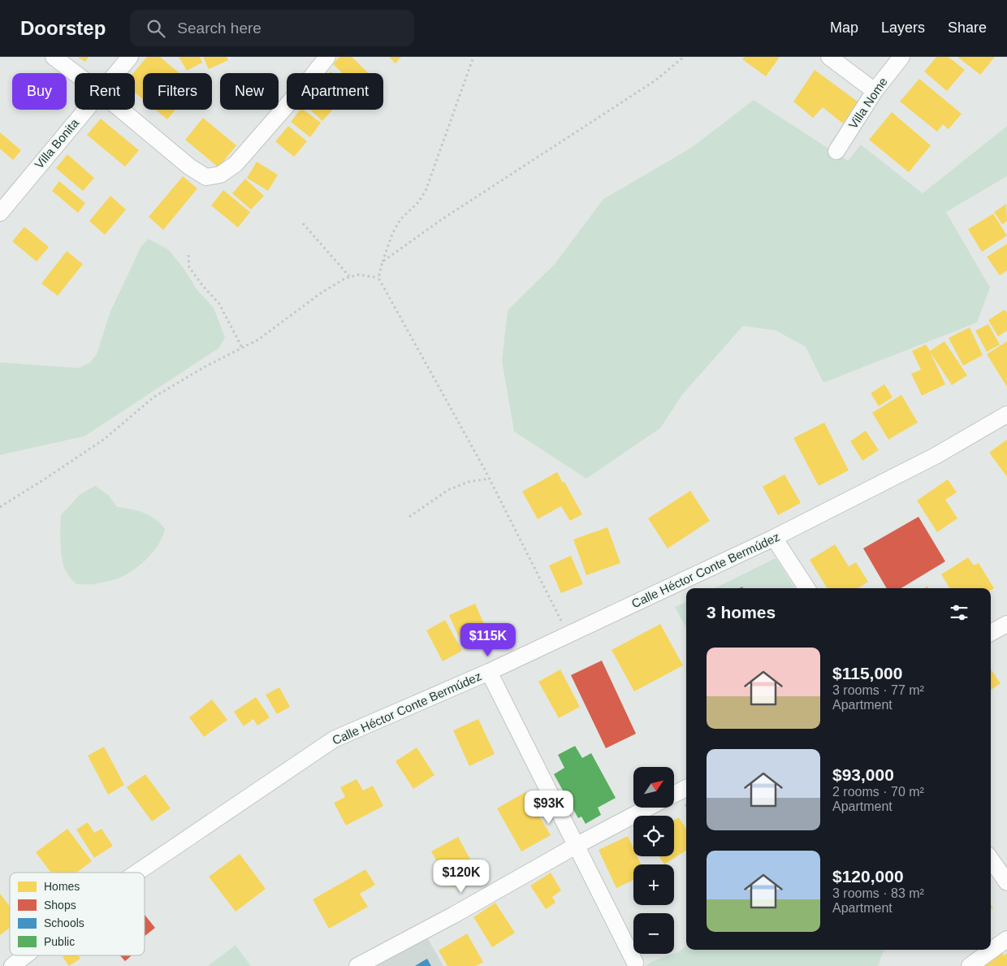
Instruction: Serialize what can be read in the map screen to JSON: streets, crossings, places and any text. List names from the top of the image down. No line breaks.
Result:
{"streets":{"street":["Villa Nome","Villa Bonita","Calle Héctor Conte Bermúdez"]},"legend":["Homes","Shops","Schools","Public"],"north":"top right","page":{"header":"Doorstep","search":"Search here","nav":["Map","Layers","Share"],"chip":["Buy","Rent","Filters","New","Apartment"],"heading":"3 homes","price":["$115K","$93K","$120K"],"list":[{"name":"$115,000","note":"3 rooms · 77 m² · Apartment"},{"name":"$93,000","note":"2 rooms · 70 m² · Apartment"},{"name":"$120,000","note":"3 rooms · 83 m² · Apartment"}],"map_buttons":["+","−"]}}
